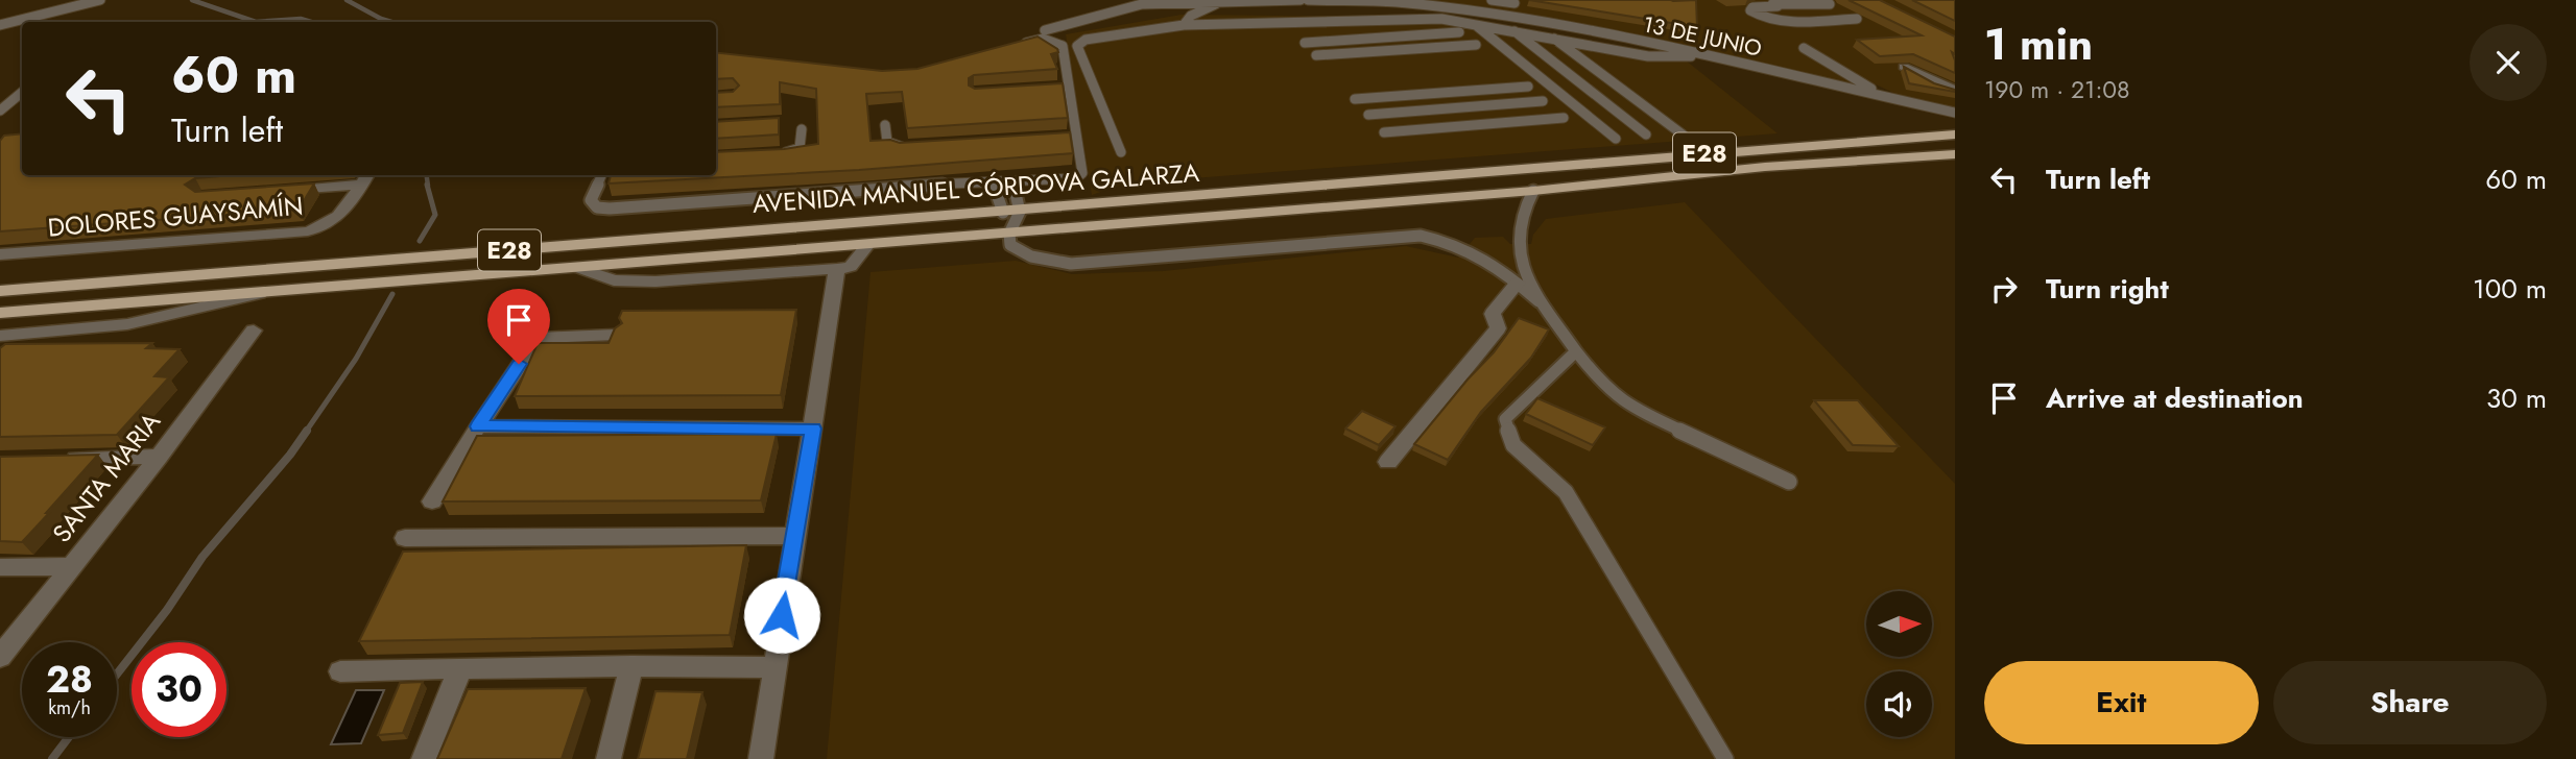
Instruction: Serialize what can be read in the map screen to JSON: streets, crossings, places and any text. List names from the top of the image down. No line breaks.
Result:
{"streets":{"main road":["E28","AVENIDA MANUEL CÓRDOVA GALARZA"],"street":["DOLORES GUAYSAMÍN","SANTA MARIA"],"lane":["13 DE JUNIO"]},"north":"right","page":{"heading":["1 min","190 m · 21:08"],"turn":["60 m","Turn left"],"list":[{"name":"Turn left","value":"60 m"},{"name":"Turn right","value":"100 m"},{"name":"Arrive at destination","value":"30 m"}],"speed":"28 km/h","limit":"30","buttons":["Exit","Share"]}}
